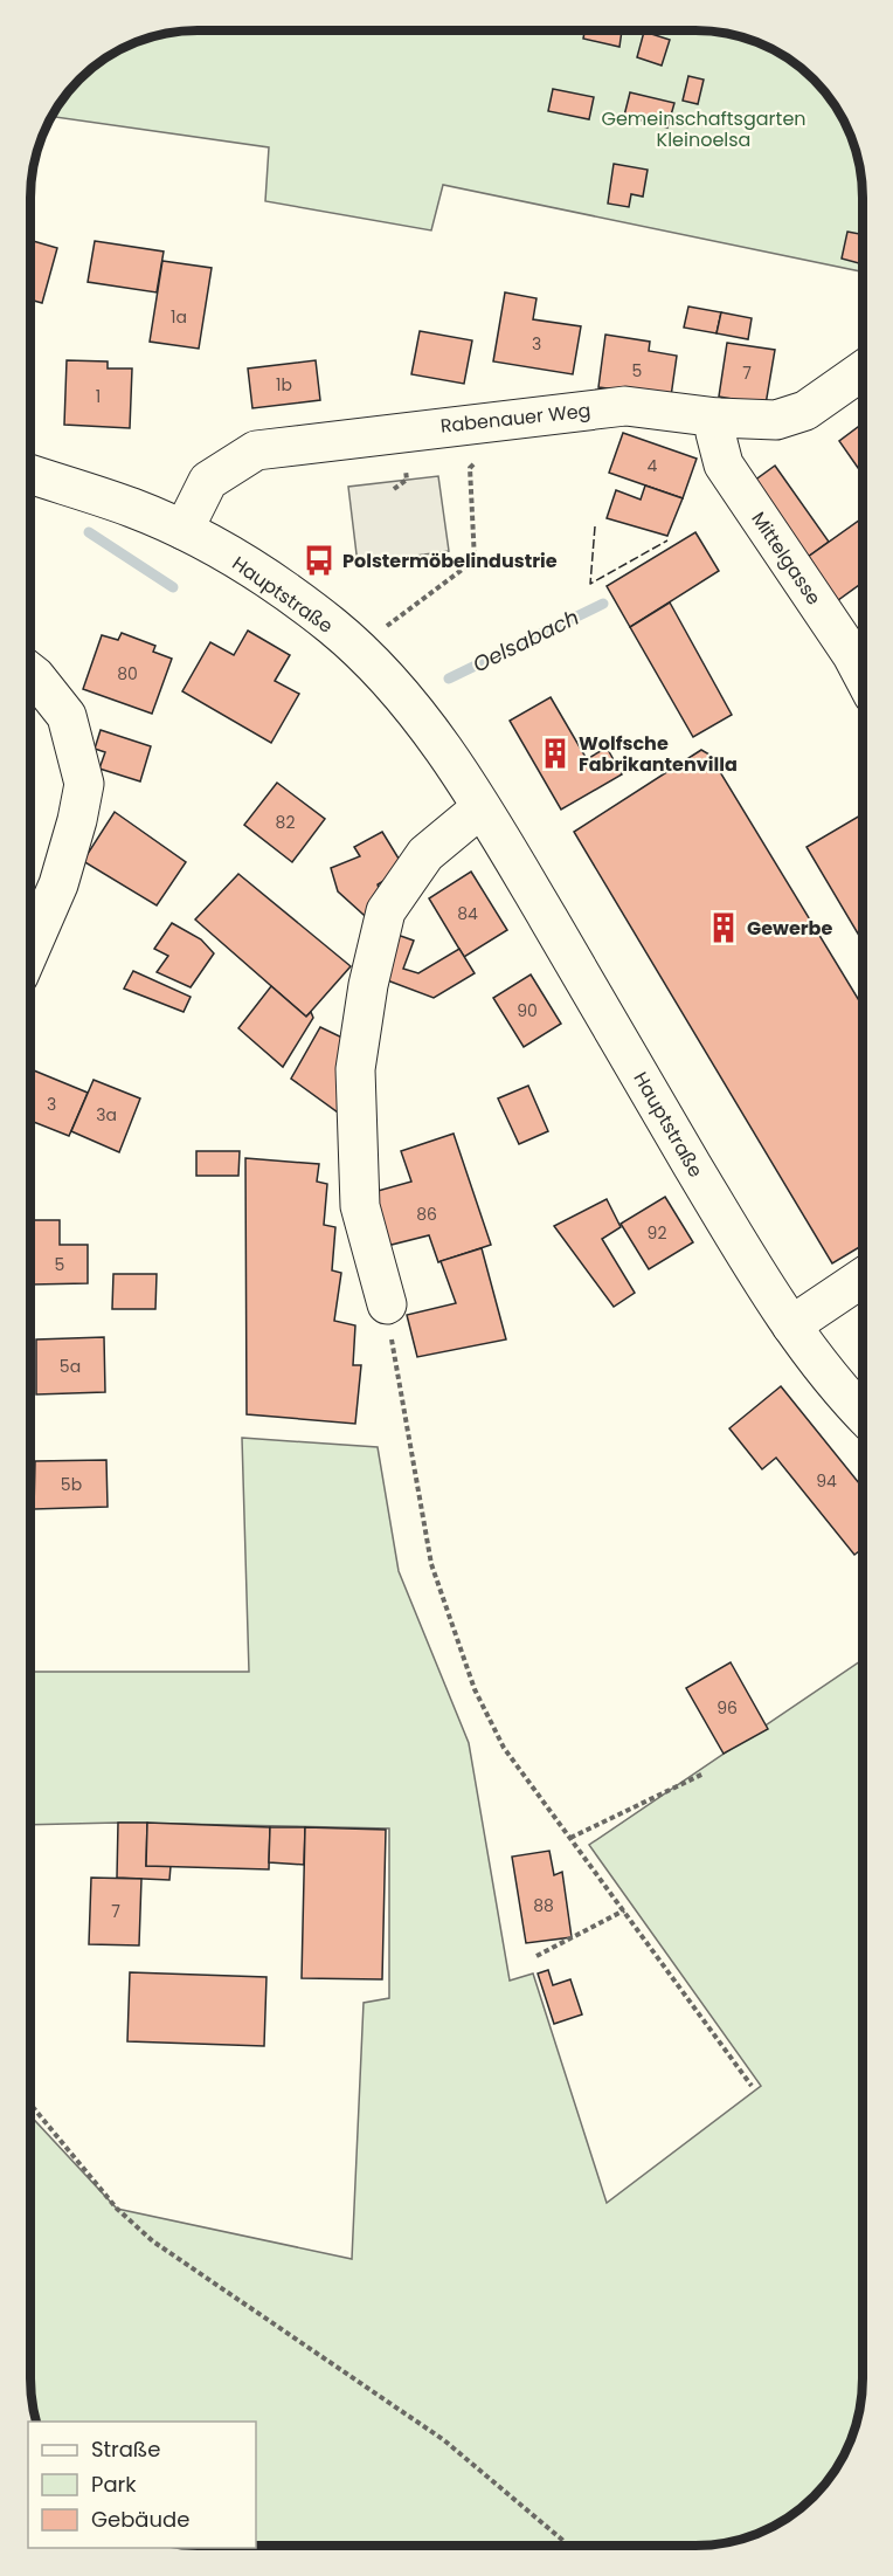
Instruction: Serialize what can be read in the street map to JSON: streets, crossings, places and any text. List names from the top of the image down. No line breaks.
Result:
{"streets":{"street":["Rabenauer Weg","Mittelgasse","Hauptstraße"]},"crossings":[["Rabenauer Weg","Mittelgasse"],["Rabenauer Weg","Hauptstraße"]],"water":["Oelsabach"],"parks":["Gemeinschaftsgarten Kleinoelsa"],"places":{"bus stop":["Polstermöbelindustrie"],"building":["Wolfsche Fabrikantenvilla","Gewerbe"]},"house_numbers":["1a","3","5","7","1b","1","4","80","82","84","90","3","3a","86","92","5","5a","94","5b","96","88","7"],"legend":["Straße","Park","Gebäude"]}
